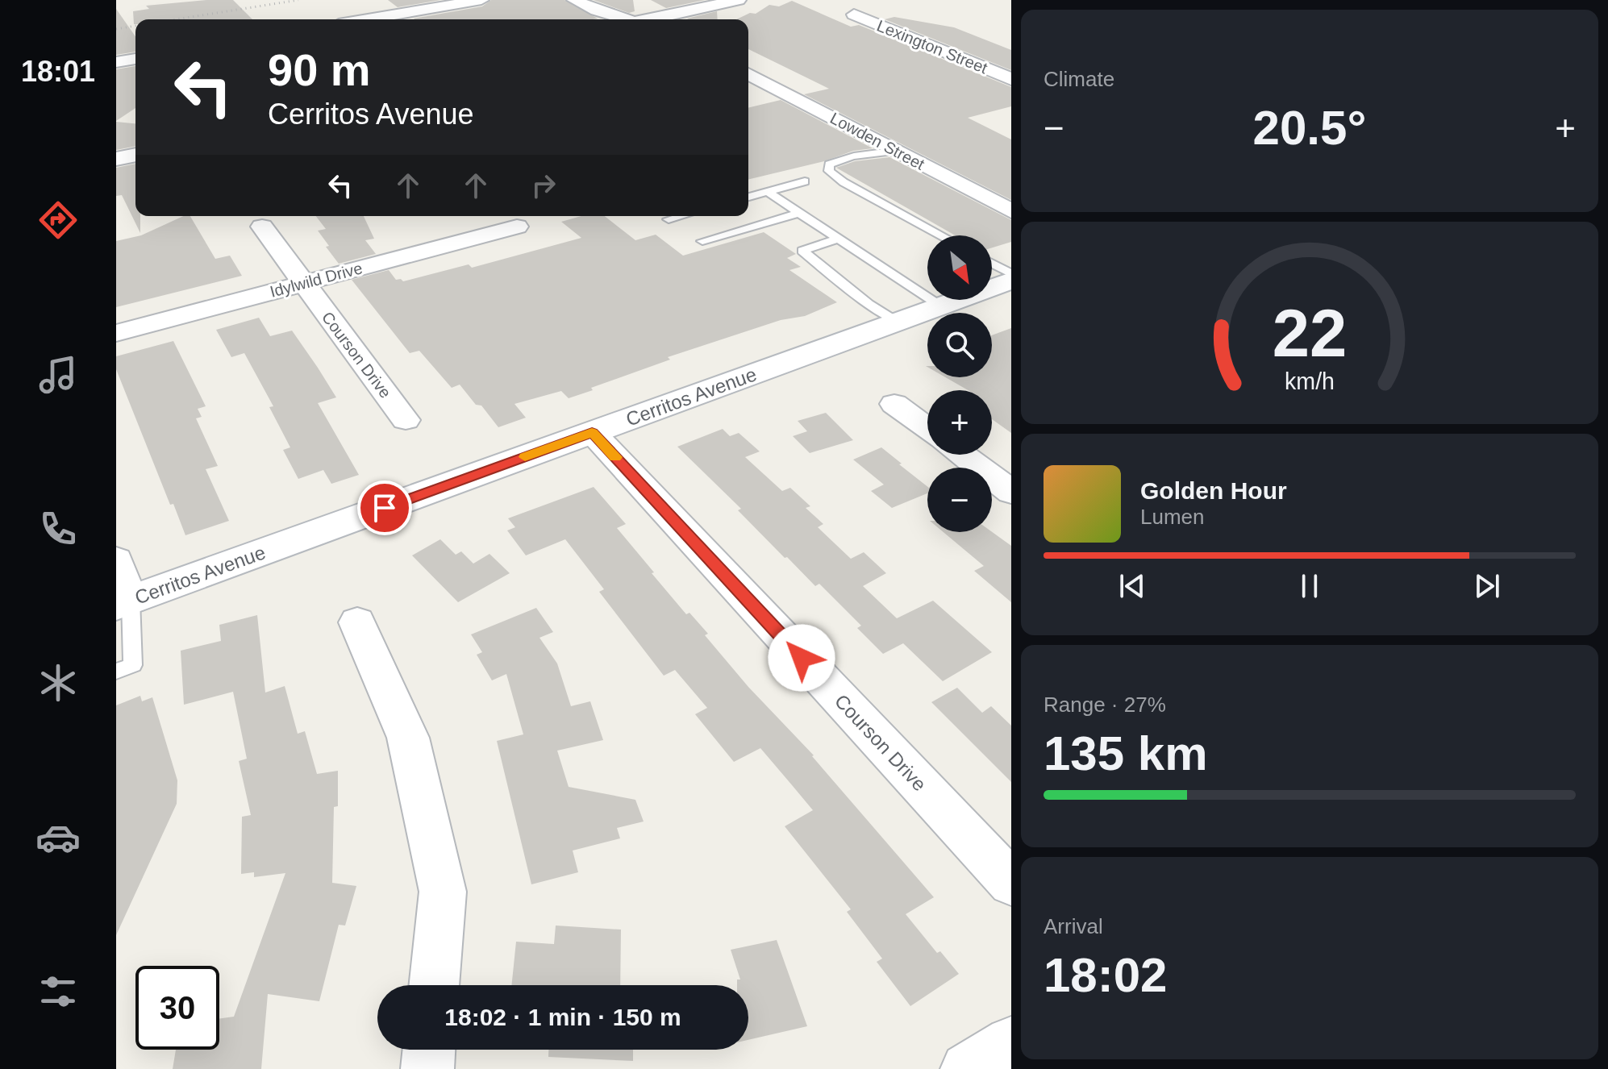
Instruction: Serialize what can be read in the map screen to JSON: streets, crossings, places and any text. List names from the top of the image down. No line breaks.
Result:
{"streets":{"main road":["Cerritos Avenue"],"street":["Lexington Street","Lowden Street","Idylwild Drive","Courson Drive"]},"crossings":[["Idylwild Drive","Courson Drive"],["Courson Drive","Cerritos Avenue"]],"north":"bottom right","page":{"tabs":"18:01","tile":["Climate",["Range · 27%","135 km"],["Arrival","18:02"]],"turn":["90 m","Cerritos Avenue"],"heat":["−","20.5°","+"],"map_buttons":["+","−"],"song":["Golden Hour","Lumen"],"limit":"30","trip":"18:02 · 1 min · 150 m","gauge":["22","km/h"]}}
